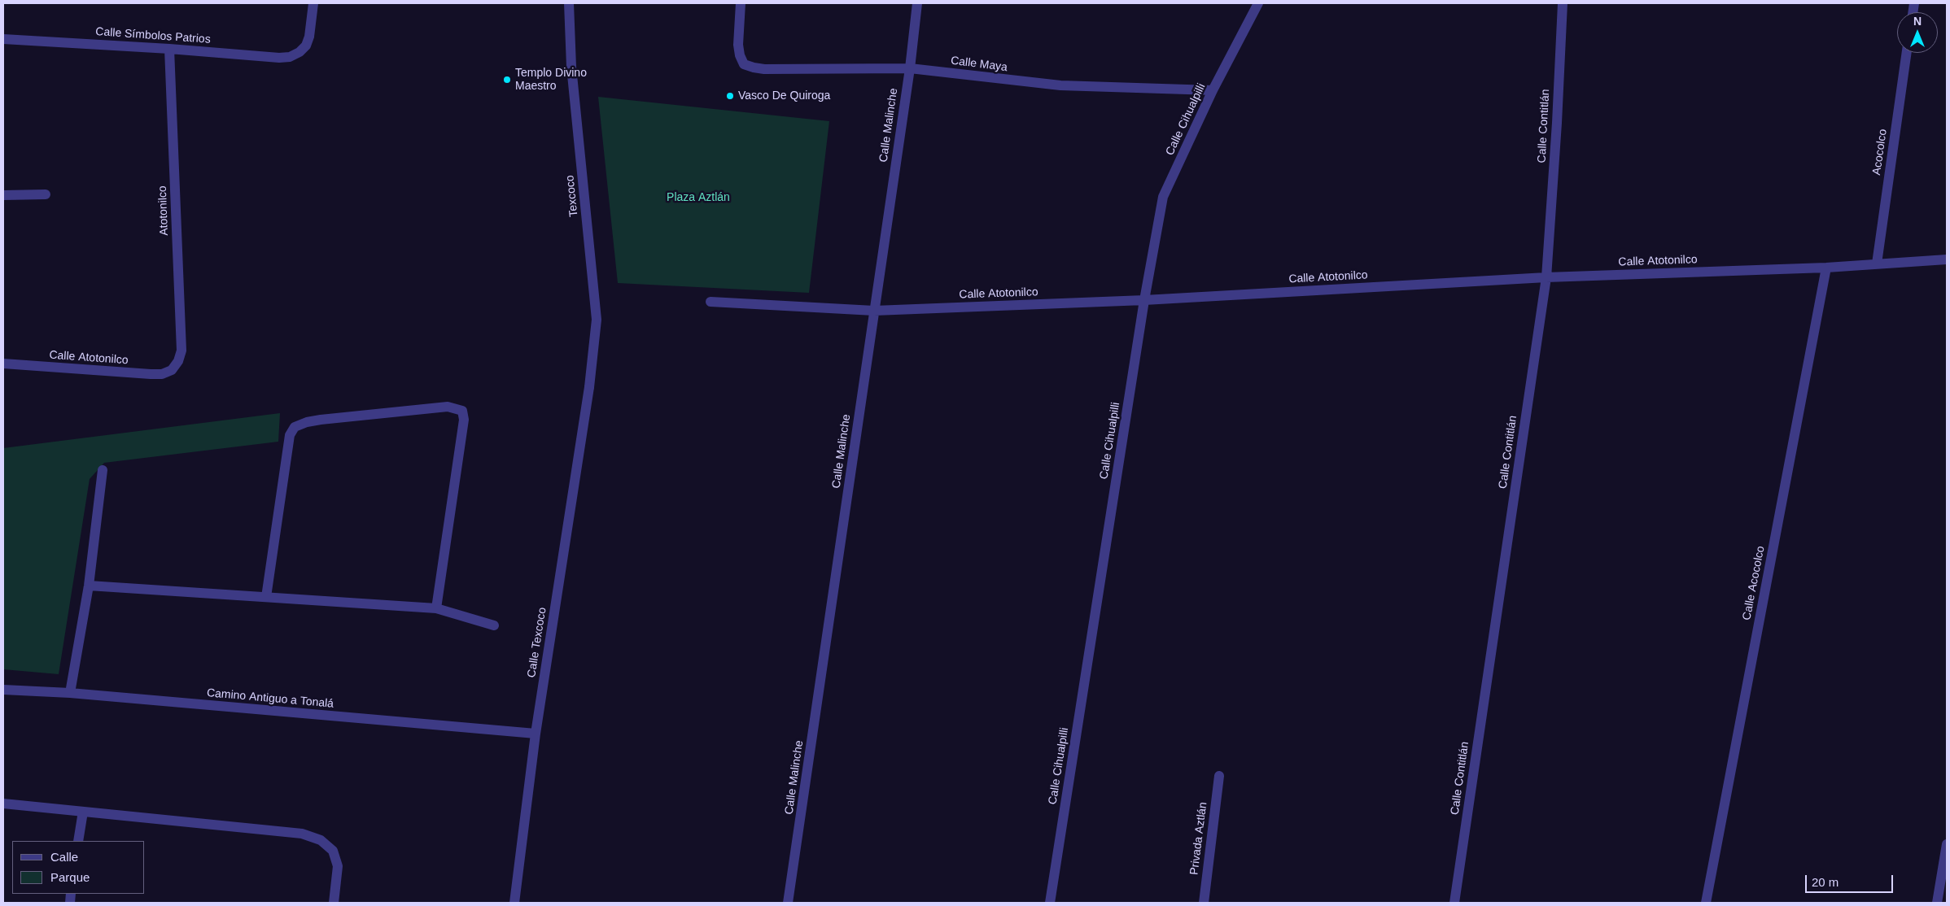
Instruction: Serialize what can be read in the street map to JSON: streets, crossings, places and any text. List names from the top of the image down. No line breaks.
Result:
{"streets":{"street":["Calle Símbolos Patrios","Calle Maya","Calle Cihualpilli","Calle Malinche","Calle Contitlán","Acocolco","Texcoco","Atotonilco","Calle Atotonilco","Calle Acocolco","Calle Texcoco","Camino Antiguo a Tonalá","Privada Aztlán"]},"crossings":[["Calle Símbolos Patrios","Atotonilco"],["Calle Maya","Calle Cihualpilli"],["Calle Maya","Calle Malinche"],["Calle Cihualpilli","Calle Atotonilco"],["Calle Malinche","Calle Atotonilco"],["Calle Contitlán","Calle Atotonilco"],["Acocolco","Calle Atotonilco"],["Texcoco","Calle Texcoco"],["Atotonilco","Calle Atotonilco"],["Calle Atotonilco","Calle Acocolco"],["Calle Texcoco","Camino Antiguo a Tonalá"]],"parks":["Plaza Aztlán"],"places":["Templo Divino Maestro","Vasco De Quiroga"],"legend":["Calle","Parque"],"scale_bar":"20 m","north":"top"}
